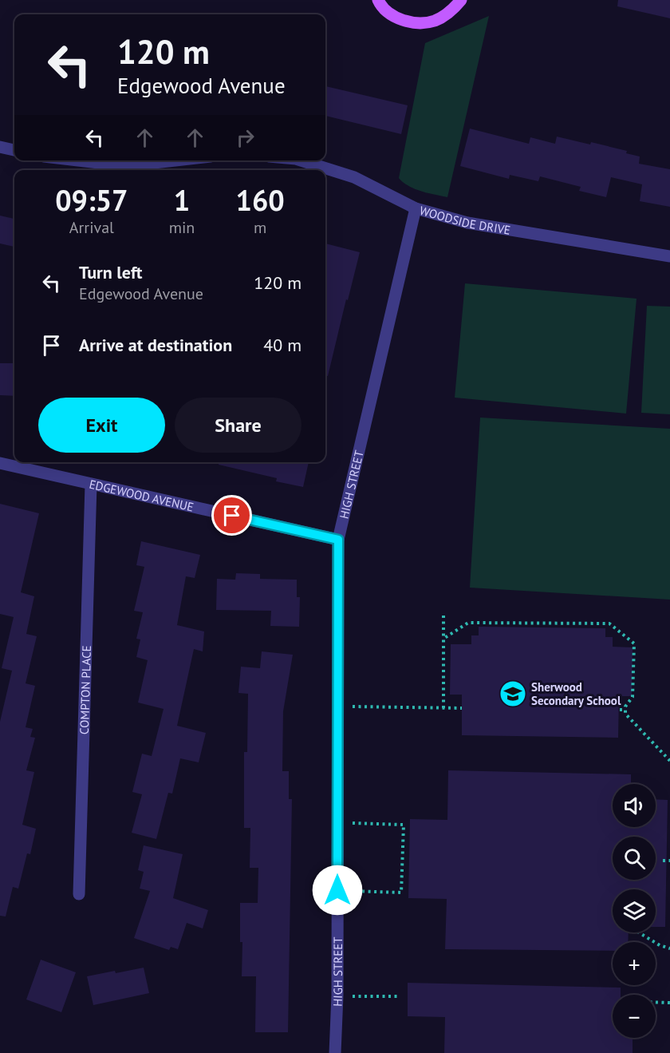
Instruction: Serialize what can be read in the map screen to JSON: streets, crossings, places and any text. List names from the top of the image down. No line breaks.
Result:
{"streets":{"street":["WOODSIDE DRIVE","HIGH STREET","EDGEWOOD AVENUE","COMPTON PLACE"]},"crossings":[["WOODSIDE DRIVE","HIGH STREET"],["HIGH STREET","EDGEWOOD AVENUE"],["EDGEWOOD AVENUE","COMPTON PLACE"]],"places":{"school or university":["Sherwood Secondary School"]},"page":{"turn":["120 m","Edgewood Avenue"],"eta":["09:57","Arrival","1","min","160","m"],"list":[{"name":"Turn left","note":"Edgewood Avenue","value":"120 m"},{"name":"Arrive at destination","value":"40 m"}],"buttons":["Exit","Share"],"map_buttons":["+","−"]}}
